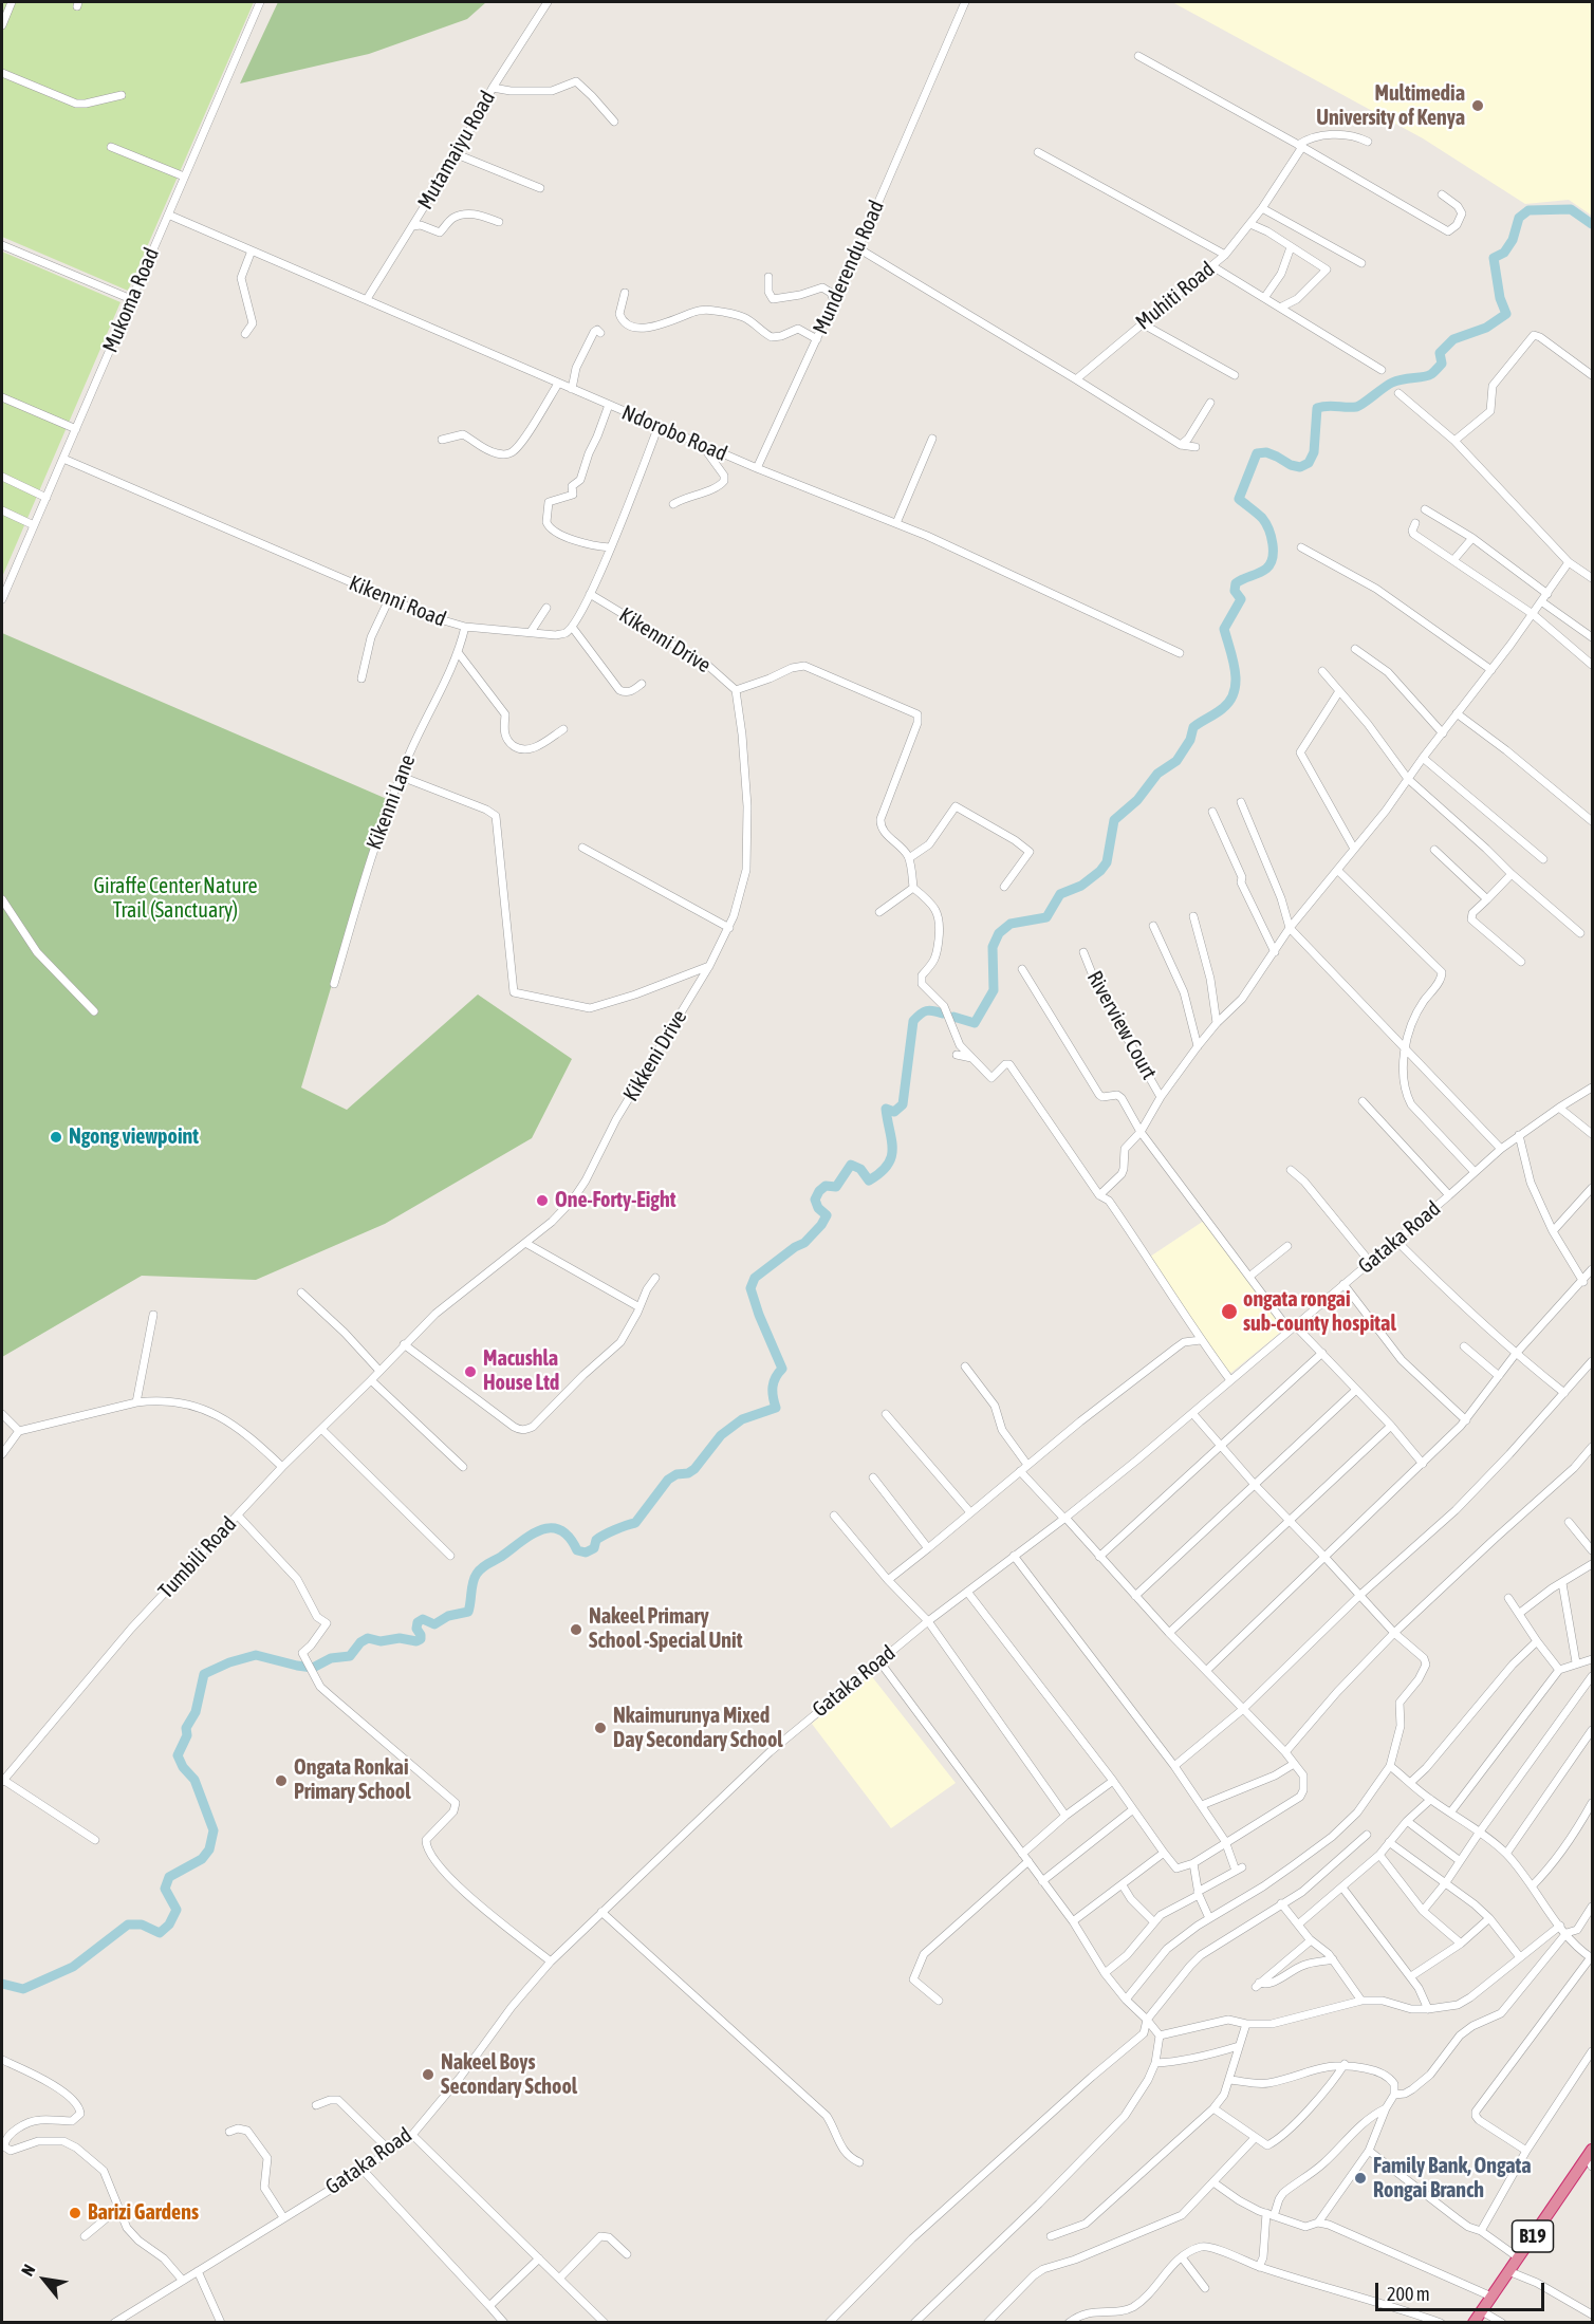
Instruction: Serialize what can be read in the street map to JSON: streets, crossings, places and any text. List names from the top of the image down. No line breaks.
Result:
{"streets":{"highway":["B19"],"street":["Mutamaiyu Road","Munderendu Road","Muhiti Road","Mukoma Road","Ndorobo Road","Kikenni Road","Kikenni Drive","Kikenni Lane","Riverview Court","Kikkeni Drive","Gataka Road","Tumbili Road"]},"crossings":[["Mutamaiyu Road","Ndorobo Road"],["Munderendu Road","Ndorobo Road"],["Mukoma Road","Ndorobo Road"],["Mukoma Road","Kikenni Road"],["Kikenni Road","Kikenni Lane"],["Kikenni Drive","Kikkeni Drive"],["Kikkeni Drive","Tumbili Road"]],"parks":["Giraffe Center Nature Trail (Sanctuary)"],"places":["Multimedia University of Kenya","Ngong viewpoint","One-Forty-Eight","ongata rongai sub-county hospital","Macushla House Ltd","Nakeel Primary School -Special Unit","Nkaimurunya Mixed Day Secondary School","Ongata Ronkai Primary School","Nakeel Boys Secondary School","Family Bank, Ongata Rongai Branch","Barizi Gardens"],"scale_bar":"200 m","north":"top left"}
